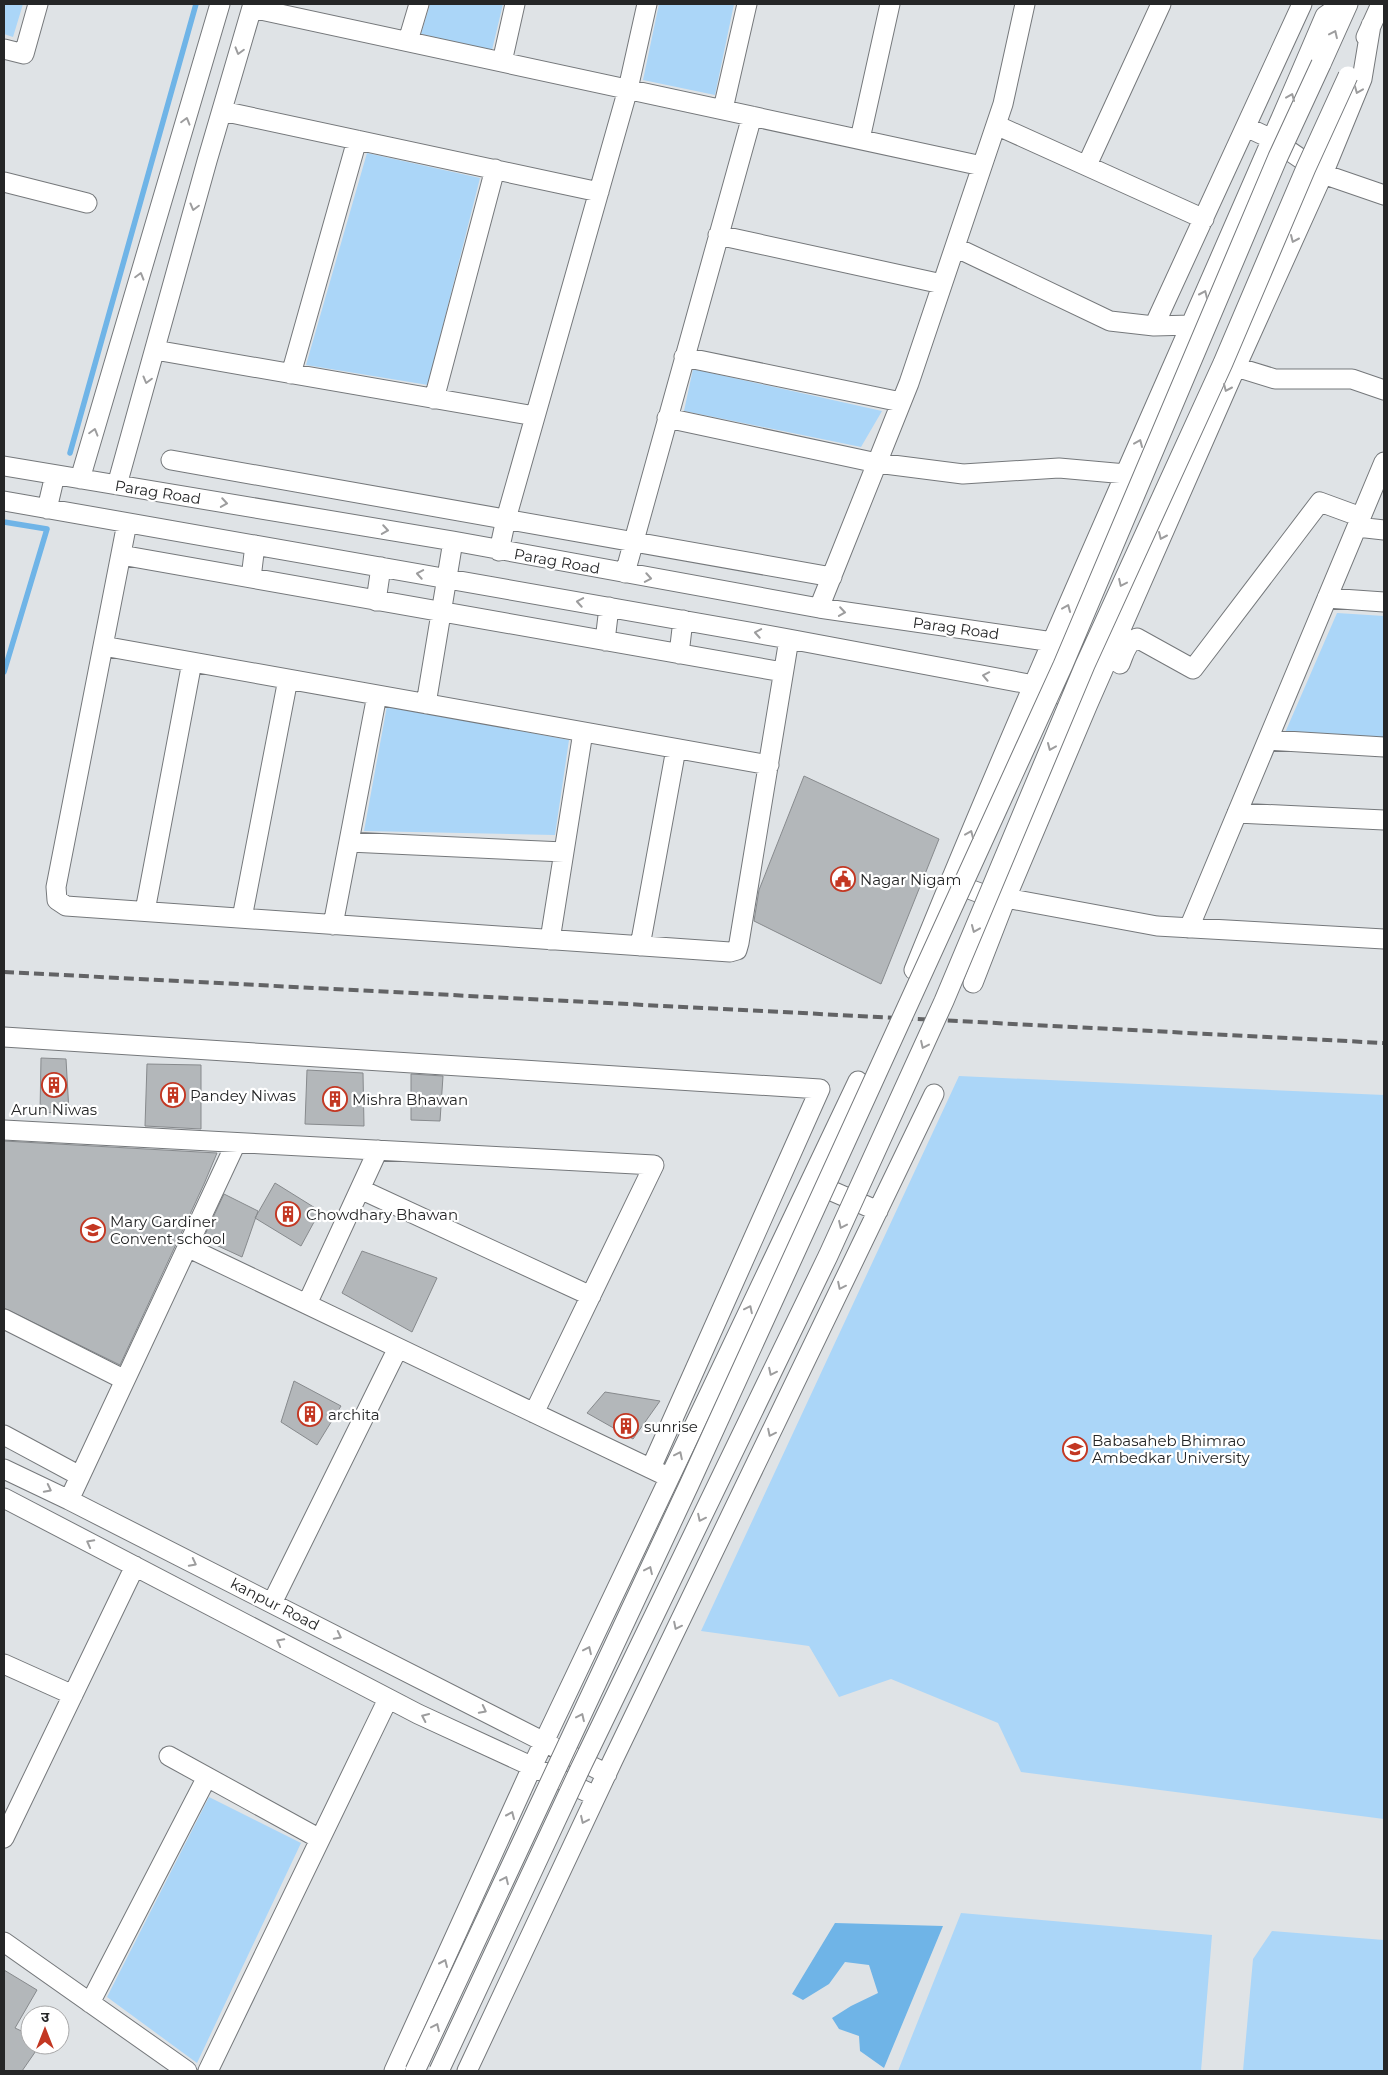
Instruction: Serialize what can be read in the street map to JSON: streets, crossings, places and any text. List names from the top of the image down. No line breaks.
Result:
{"streets":{"street":["Parag Road","kanpur Road"]},"places":{"public building":["Nagar Nigam"],"building":["Arun Niwas","Pandey Niwas","Mishra Bhawan","Chowdhary Bhawan","archita","sunrise"],"school or university":["Mary Gardiner Convent school","Babasaheb Bhimrao Ambedkar University"]},"north":"top"}
